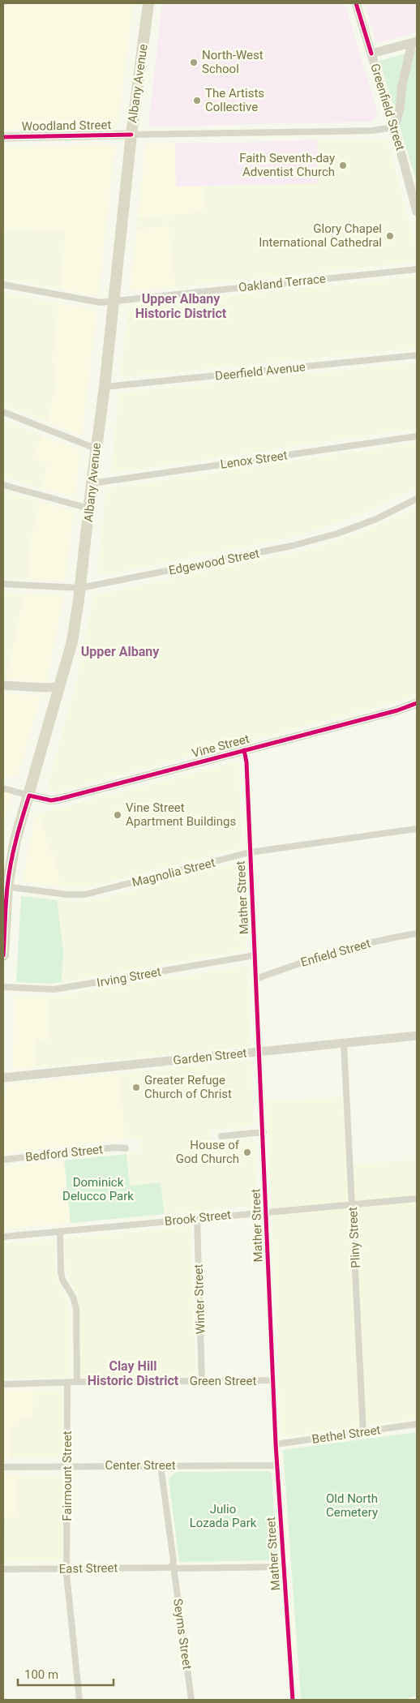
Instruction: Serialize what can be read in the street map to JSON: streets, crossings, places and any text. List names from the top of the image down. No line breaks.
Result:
{"streets":{"highway":["Albany Avenue"],"street":["Greenfield Street","Woodland Street","Oakland Terrace","Deerfield Avenue","Lenox Street","Edgewood Street","Vine Street","Magnolia Street","Mather Street","Enfield Street","Irving Street","Garden Street","Bedford Street","Brook Street","Pliny Street","Winter Street","Green Street","Bethel Street","Center Street","Fairmount Street","East Street","Seyms Street"]},"crossings":[["Albany Avenue","Woodland Street"],["Albany Avenue","Oakland Terrace"],["Albany Avenue","Deerfield Avenue"],["Albany Avenue","Lenox Street"],["Albany Avenue","Edgewood Street"],["Albany Avenue","Vine Street"],["Albany Avenue","Magnolia Street"],["Greenfield Street","Woodland Street"],["Vine Street","Mather Street"],["Magnolia Street","Mather Street"],["Mather Street","Enfield Street"],["Mather Street","Irving Street"],["Mather Street","Garden Street"],["Mather Street","Brook Street"],["Mather Street","Green Street"],["Mather Street","Bethel Street"],["Mather Street","Center Street"],["Mather Street","East Street"],["Garden Street","Pliny Street"],["Brook Street","Pliny Street"],["Brook Street","Winter Street"],["Pliny Street","Bethel Street"],["Winter Street","Green Street"],["Green Street","Fairmount Street"],["Center Street","Fairmount Street"],["Center Street","Seyms Street"],["Fairmount Street","East Street"],["East Street","Seyms Street"]],"districts":["Upper Albany Historic District","Upper Albany","Clay Hill Historic District"],"parks":["Dominick Delucco Park","Old North Cemetery","Julio Lozada Park"],"places":["North-West School","The Artists Collective","Faith Seventh-day Adventist Church","Glory Chapel International Cathedral","Vine Street Apartment Buildings","Greater Refuge Church of Christ","House of God Church"],"scale_bar":"100 m"}
